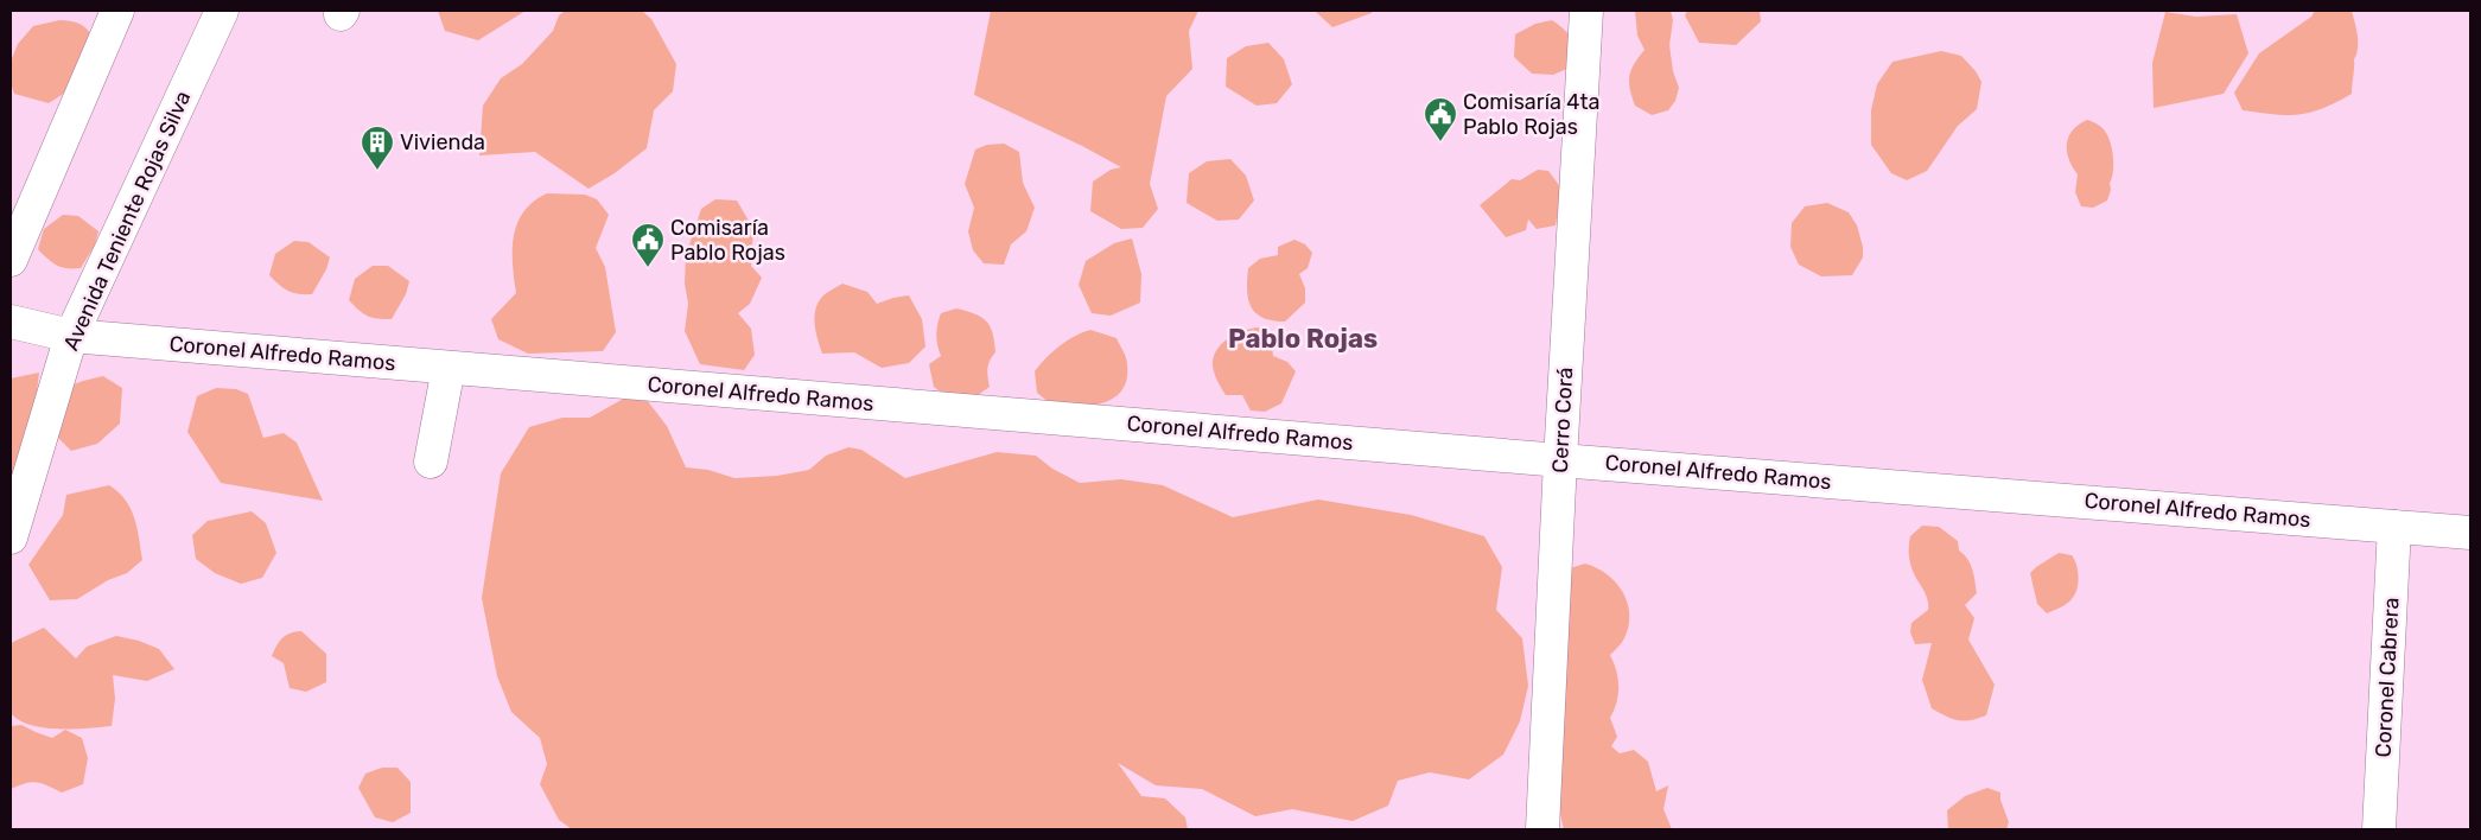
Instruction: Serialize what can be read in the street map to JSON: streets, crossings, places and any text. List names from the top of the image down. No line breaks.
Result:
{"streets":{"street":["Avenida Teniente Rojas Silva","Coronel Alfredo Ramos","Cerro Corá","Coronel Cabrera"]},"crossings":[["Avenida Teniente Rojas Silva","Coronel Alfredo Ramos"],["Coronel Alfredo Ramos","Cerro Corá"],["Coronel Alfredo Ramos","Coronel Cabrera"]],"districts":["Pablo Rojas"],"places":{"public building":["Comisaría 4ta Pablo Rojas","Comisaría Pablo Rojas"],"building":["Vivienda"]}}
